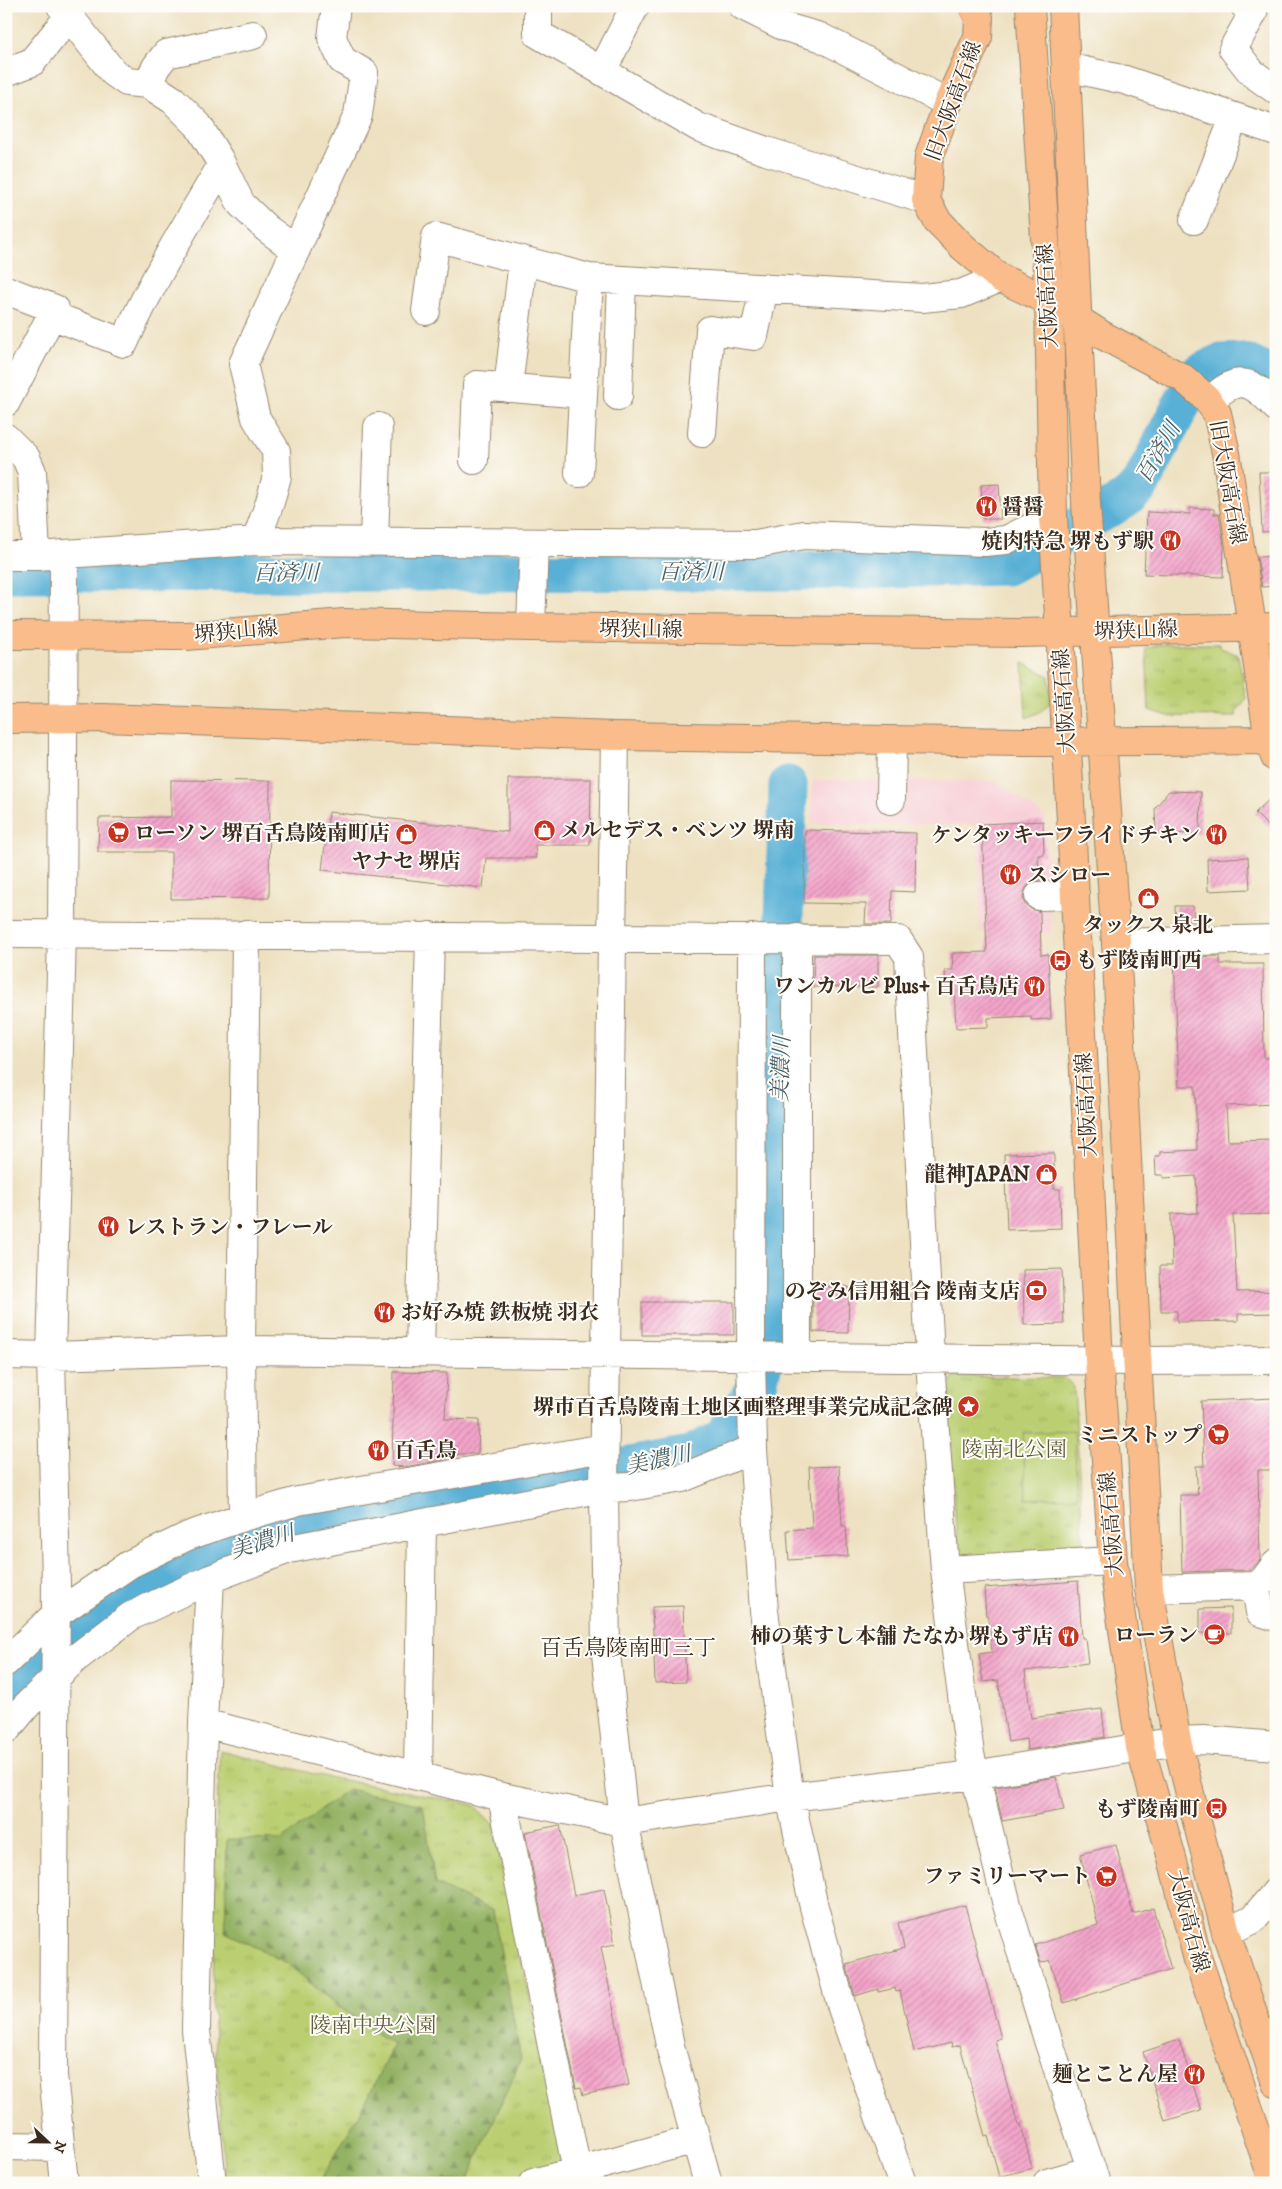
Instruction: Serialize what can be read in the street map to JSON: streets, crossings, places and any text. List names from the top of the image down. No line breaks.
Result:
{"streets":{"main road":["旧大阪高石線","大阪高石線","堺狭山線"]},"crossings":[["旧大阪高石線","大阪高石線"],["旧大阪高石線","堺狭山線"],["大阪高石線","堺狭山線"]],"districts":["百舌鳥陵南町三丁"],"water":["百済川","美濃川"],"parks":["陵南北公園","陵南中央公園"],"places":{"restaurant":["醤醤","焼肉特急 堺もず駅","ケンタッキーフライドチキン","スシロー","ワンカルビ Plus+ 百舌鳥店","レストラン・フレール","お好み焼 鉄板焼 羽衣","百舌鳥","柿の葉すし本舗 たなか 堺もず店","麺とことん屋"],"shop":["メルセデス・ベンツ 堺南","ヤナセ 堺店","タックス 泉北","龍神JAPAN"],"supermarket":["ローソン 堺百舌鳥陵南町店","ミニストップ","ファミリーマート"],"bus stop":["もず陵南町西","もず陵南町"],"bank":["のぞみ信用組合 陵南支店"],"place":["堺市百舌鳥陵南土地区画整理事業完成記念碑"],"cafe":["ローラン"]},"north":"right"}
